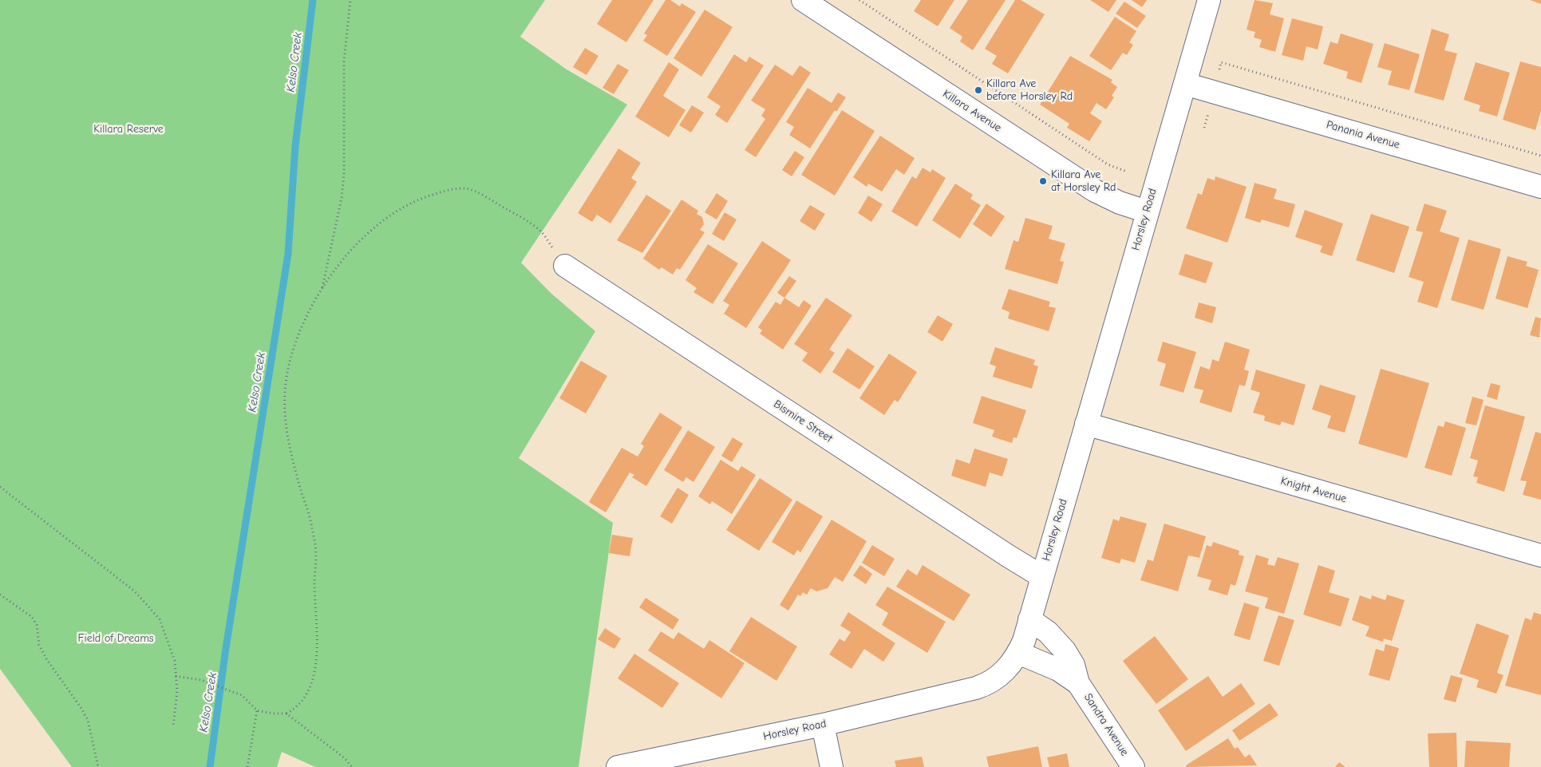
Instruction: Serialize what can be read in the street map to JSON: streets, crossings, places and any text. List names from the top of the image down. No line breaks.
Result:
{"streets":{"street":["Killara Avenue","Panania Avenue","Horsley Road","Bismire Street","Knight Avenue","Sandra Avenue"]},"crossings":[["Killara Avenue","Horsley Road"],["Panania Avenue","Horsley Road"],["Horsley Road","Bismire Street"],["Horsley Road","Knight Avenue"],["Horsley Road","Sandra Avenue"]],"water":["Kelso Creek"],"parks":["Killara Reserve","Field of Dreams"],"places":["Killara Ave before Horsley Rd","Killara Ave at Horsley Rd"]}
